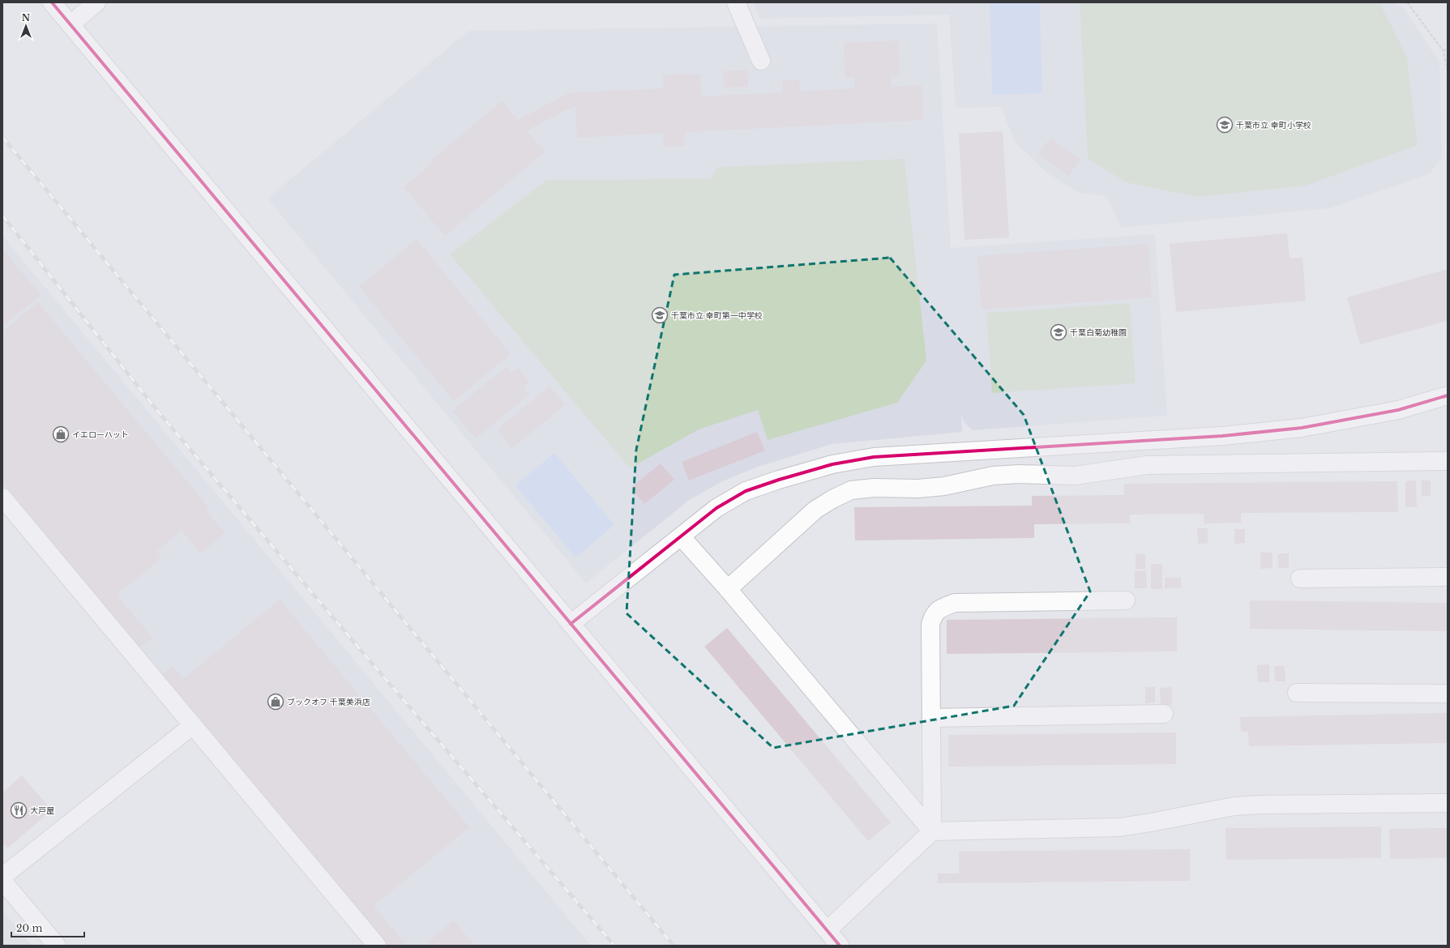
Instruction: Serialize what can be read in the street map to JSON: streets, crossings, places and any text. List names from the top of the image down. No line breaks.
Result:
{"places":{"school or university":["千葉市立 幸町小学校","千葉市立 幸町第一中学校","千葉白菊幼稚園"],"shop":["イエローハット","ブックオフ 千葉美浜店"],"restaurant":["大戸屋"]},"scale_bar":"20 m","north":"top"}
